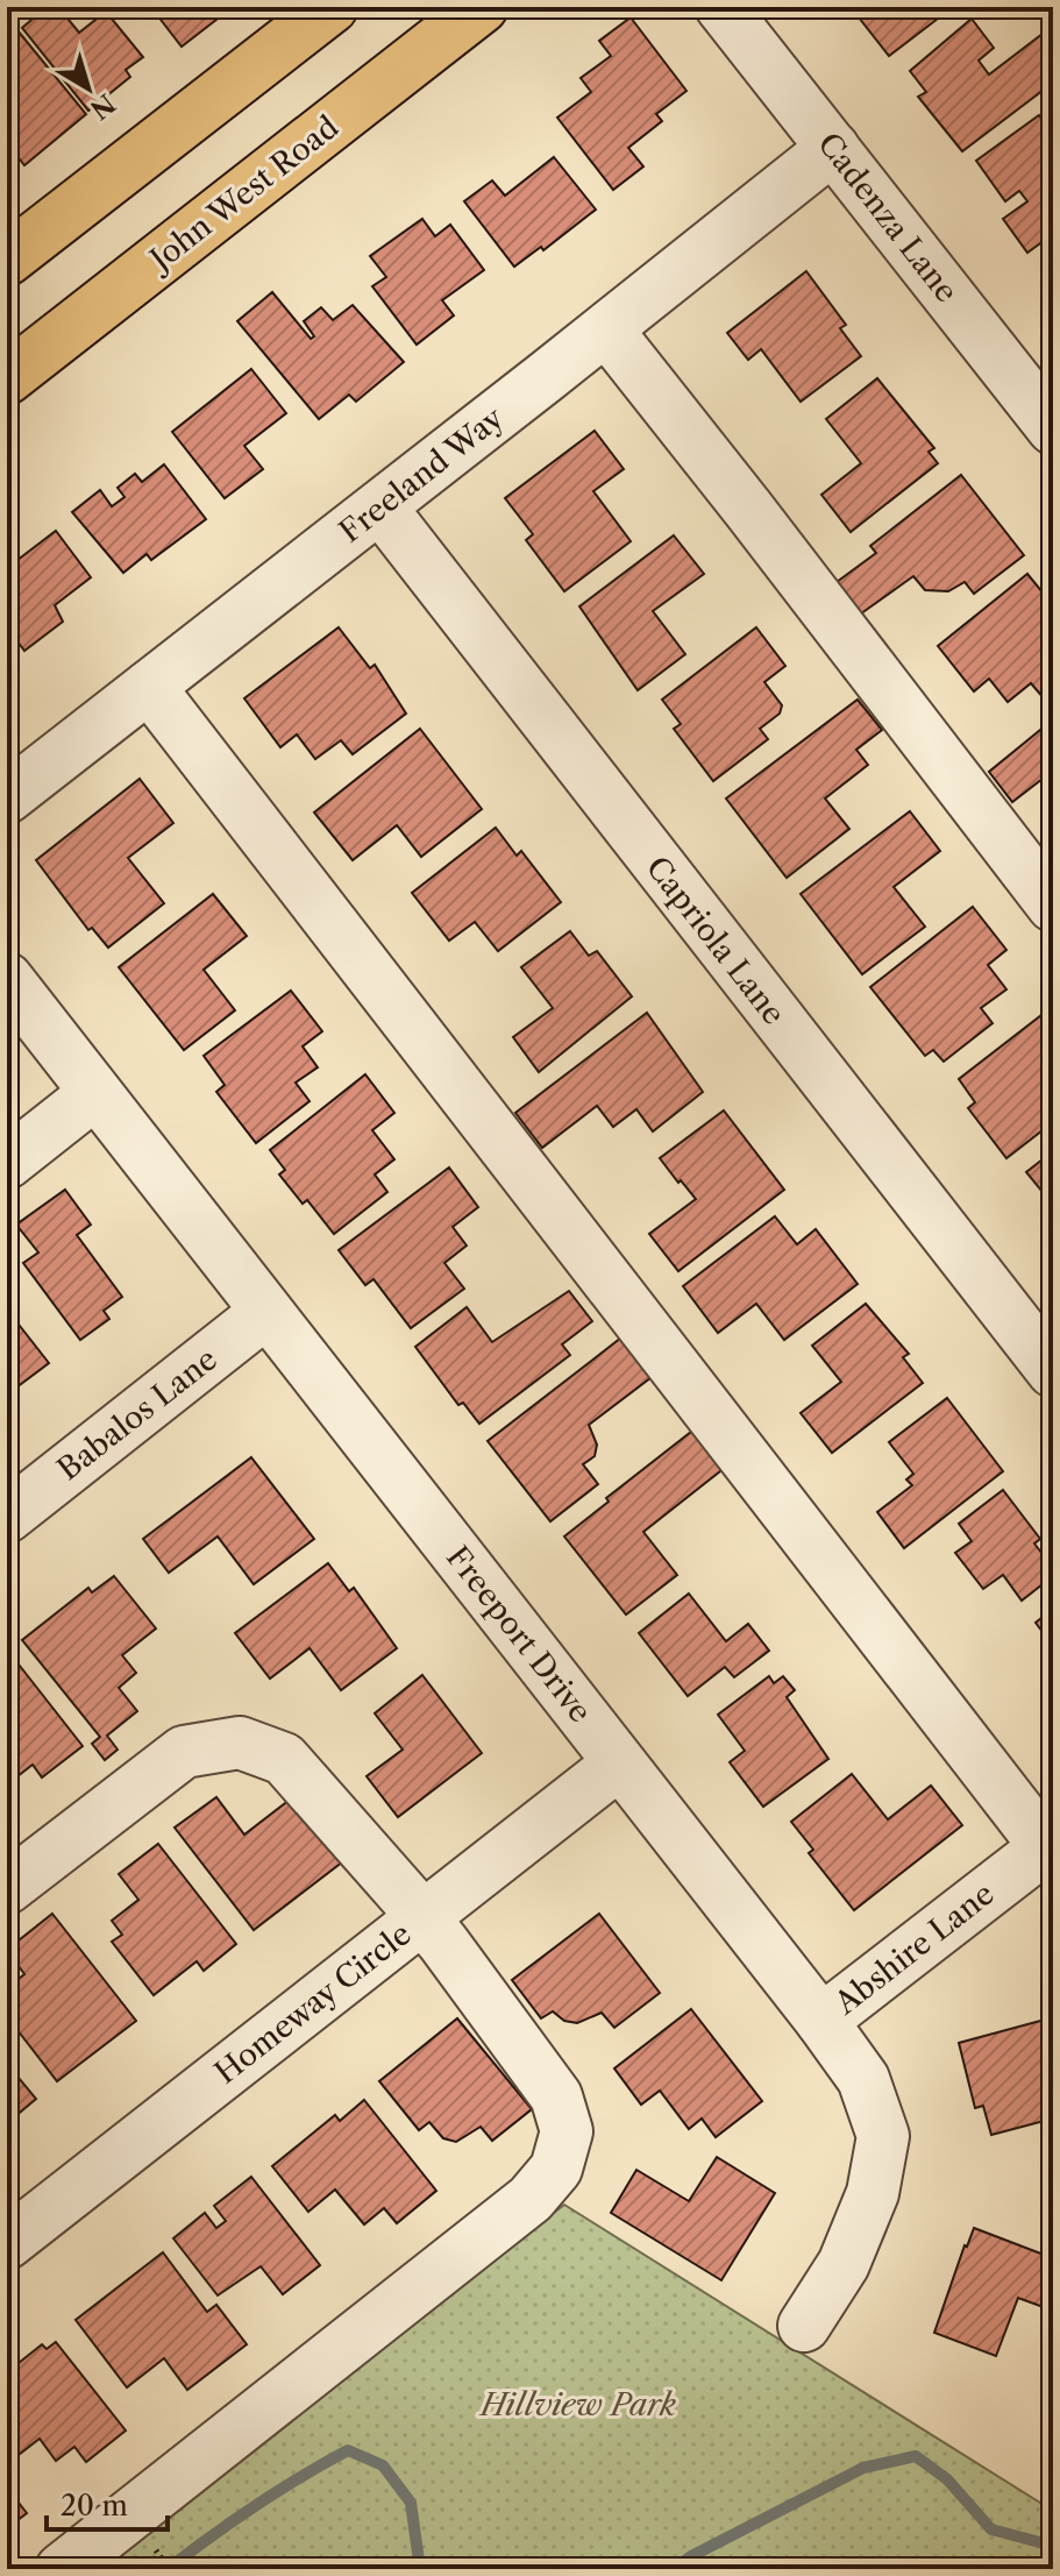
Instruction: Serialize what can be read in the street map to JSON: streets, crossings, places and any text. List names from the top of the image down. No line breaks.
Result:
{"streets":{"main road":["John West Road"],"street":["Cadenza Lane","Freeland Way","Capriola Lane","Babalos Lane","Freeport Drive","Abshire Lane","Homeway Circle"]},"crossings":[["Cadenza Lane","Freeland Way"],["Freeland Way","Capriola Lane"],["Babalos Lane","Freeport Drive"],["Freeport Drive","Abshire Lane"],["Freeport Drive","Homeway Circle"]],"parks":["Hillview Park"],"scale_bar":"20 m","north":"bottom right"}
